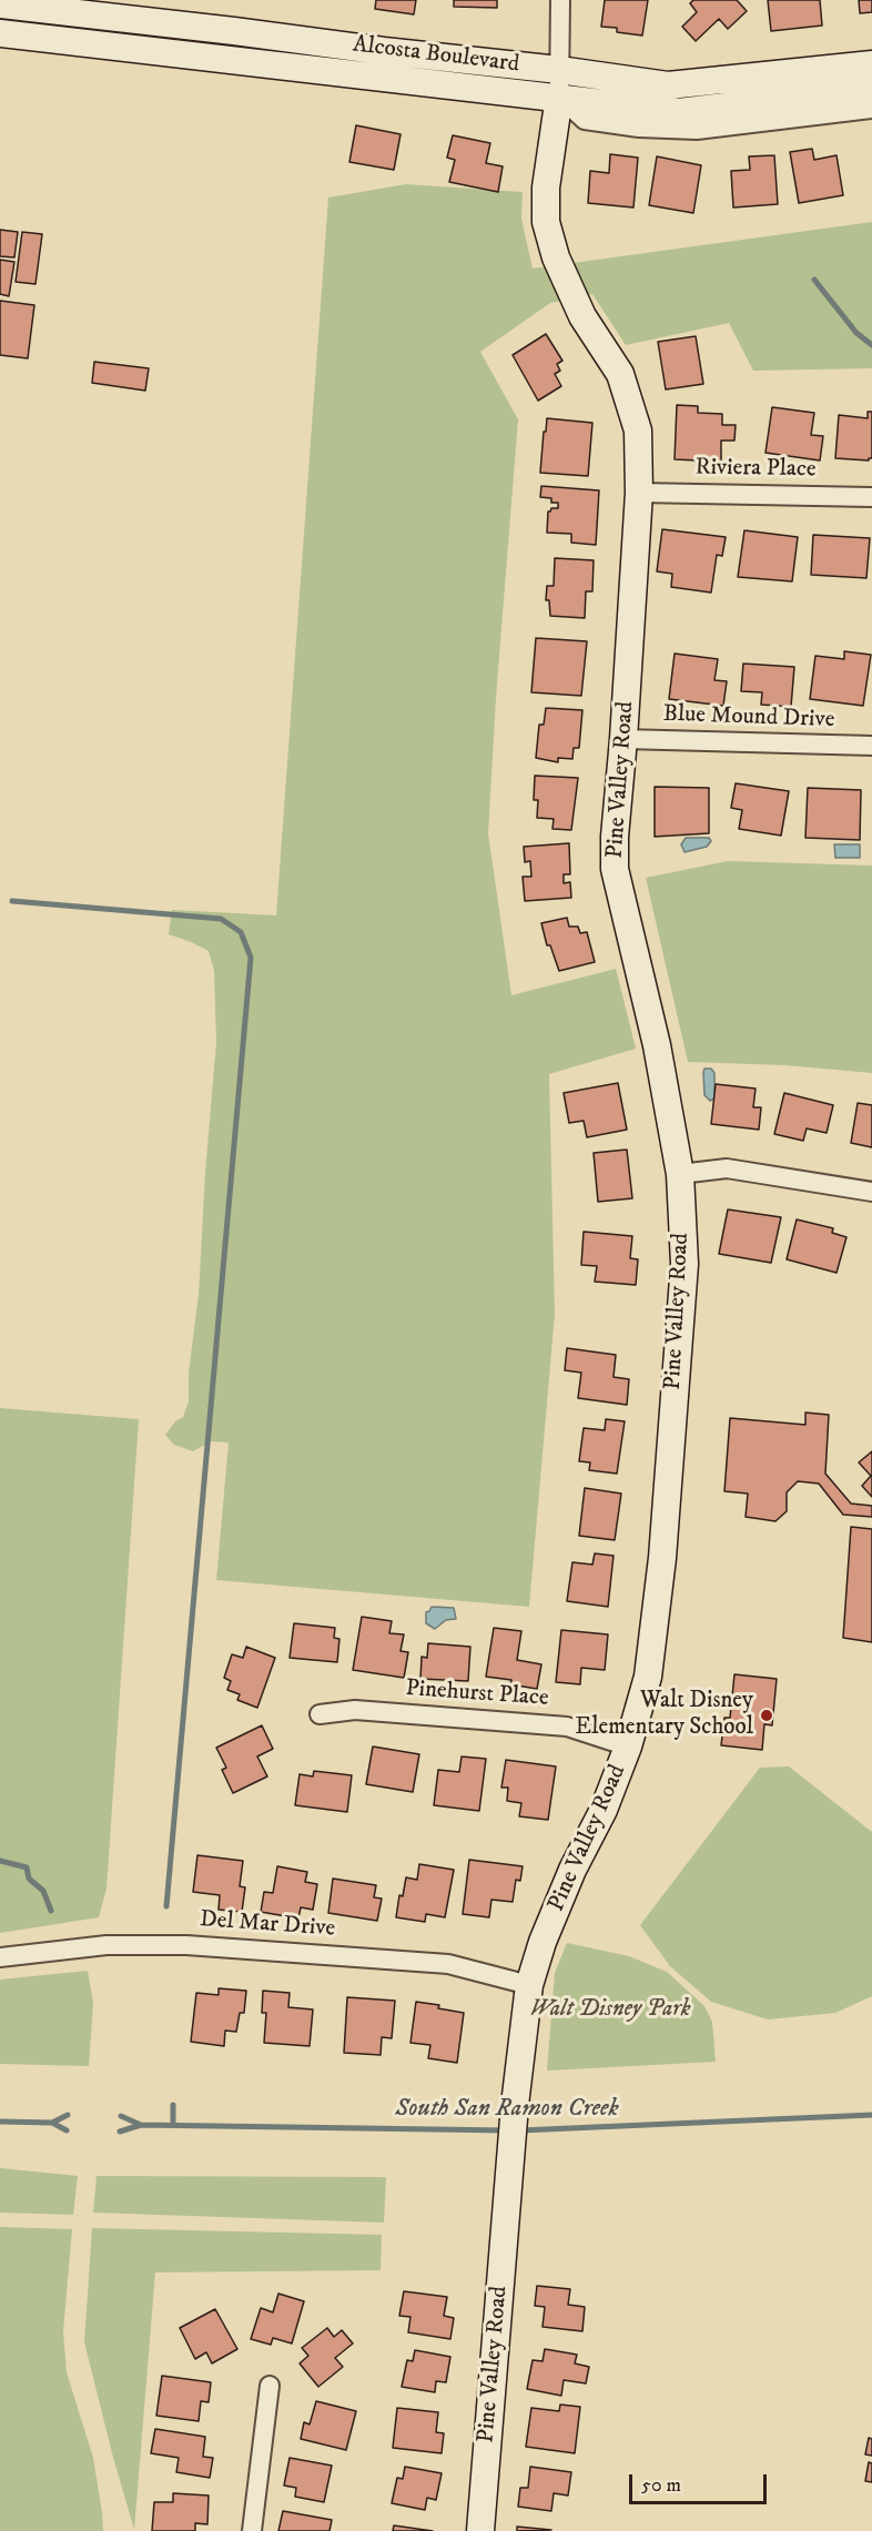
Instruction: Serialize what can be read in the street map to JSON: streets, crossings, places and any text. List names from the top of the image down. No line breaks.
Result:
{"streets":{"street":["Alcosta Boulevard","Riviera Place","Blue Mound Drive","Pine Valley Road","Pinehurst Place","Del Mar Drive"]},"crossings":[["Alcosta Boulevard","Pine Valley Road"],["Riviera Place","Pine Valley Road"],["Blue Mound Drive","Pine Valley Road"],["Pine Valley Road","Pinehurst Place"],["Pine Valley Road","Del Mar Drive"]],"water":["South San Ramon Creek"],"parks":["Walt Disney Park"],"places":["Walt Disney Elementary School"],"scale_bar":"50 m"}
